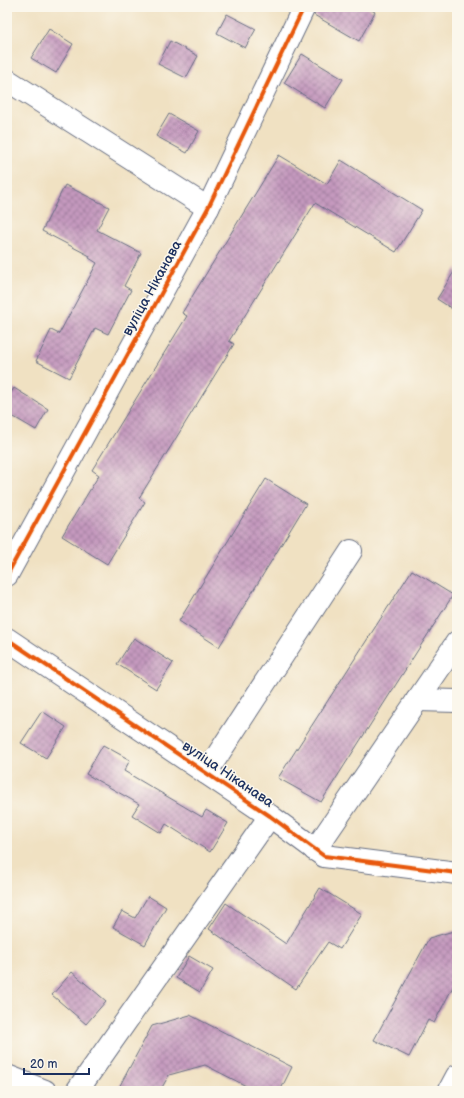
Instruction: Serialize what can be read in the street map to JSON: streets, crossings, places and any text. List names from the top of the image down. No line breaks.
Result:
{"streets":{"street":["вуліца Ніканава"]},"scale_bar":"20 m"}
